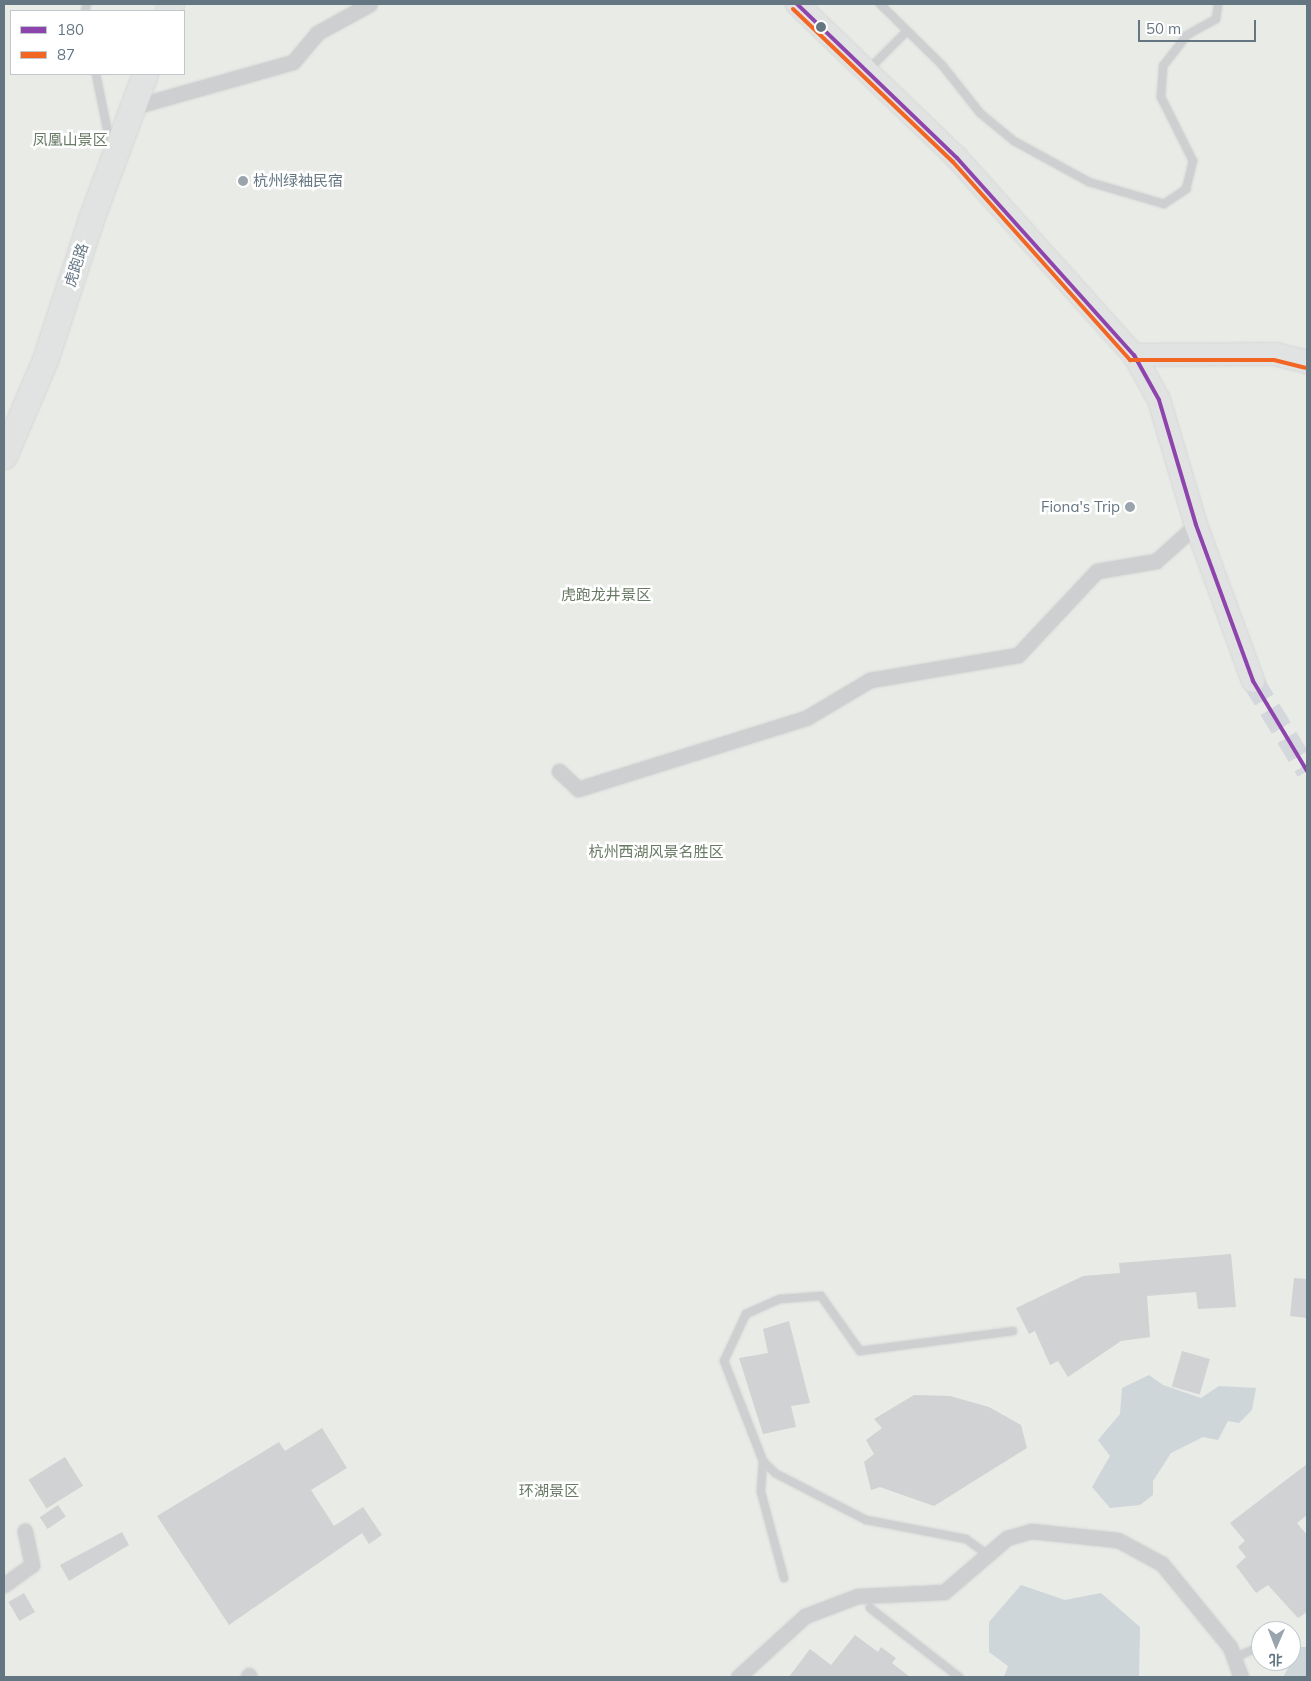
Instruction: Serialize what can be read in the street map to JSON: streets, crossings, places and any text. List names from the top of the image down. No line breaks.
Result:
{"streets":{"main road":["虎跑路"]},"parks":["凤凰山景区","虎跑龙井景区","杭州西湖风景名胜区","环湖景区"],"places":["杭州绿袖民宿","Fiona's Trip"],"lines":["transit line 180","transit line 87"],"legend":["180","87"],"scale_bar":"50 m","north":"bottom"}
